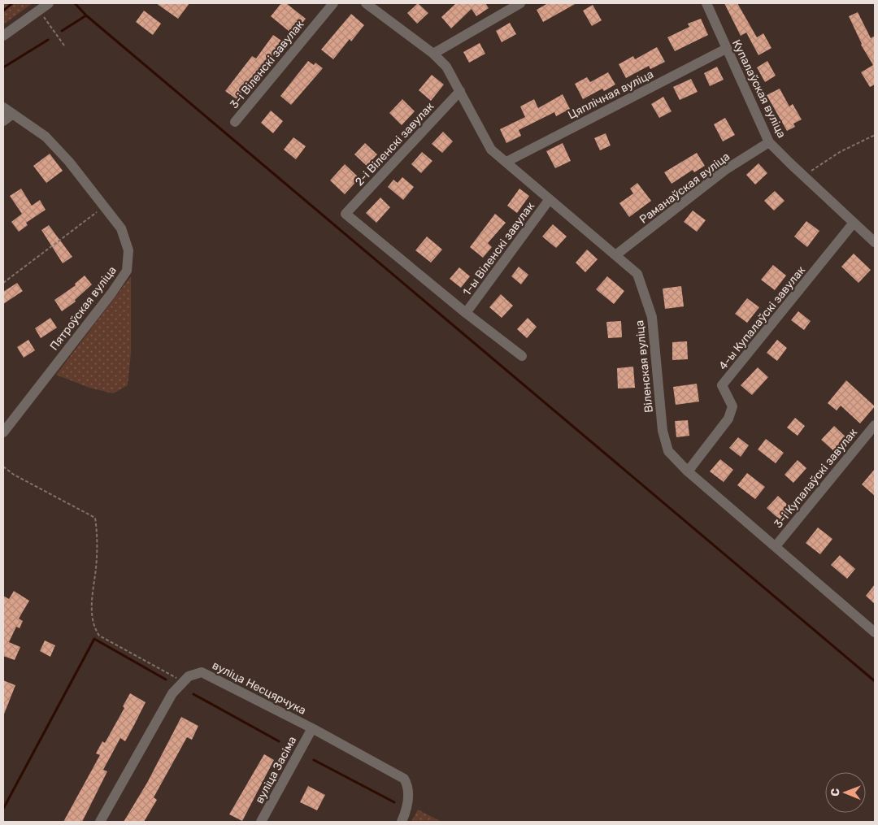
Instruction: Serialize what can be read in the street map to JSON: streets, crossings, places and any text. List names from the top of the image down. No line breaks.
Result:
{"streets":{"street":["3-і Віленскі завулак","Купалаўская вуліца","Цяплічная вуліца","2-і Віленскі завулак","Раманаўская вуліца","1-ы Віленскі завулак","Пятроўская вуліца","4-ы Купалаўскі завулак","Віленская вуліца","3-і Купалаўскі завулак","вуліца Несцярчука","вуліца Засіма"]},"crossings":[["Купалаўская вуліца","Цяплічная вуліца"],["Купалаўская вуліца","Раманаўская вуліца"],["Купалаўская вуліца","4-ы Купалаўскі завулак"],["Цяплічная вуліца","Віленская вуліца"],["2-і Віленскі завулак","1-ы Віленскі завулак"],["2-і Віленскі завулак","Віленская вуліца"],["Раманаўская вуліца","Віленская вуліца"],["1-ы Віленскі завулак","Віленская вуліца"],["4-ы Купалаўскі завулак","Віленская вуліца"],["Віленская вуліца","3-і Купалаўскі завулак"],["вуліца Несцярчука","вуліца Засіма"]],"north":"left"}
